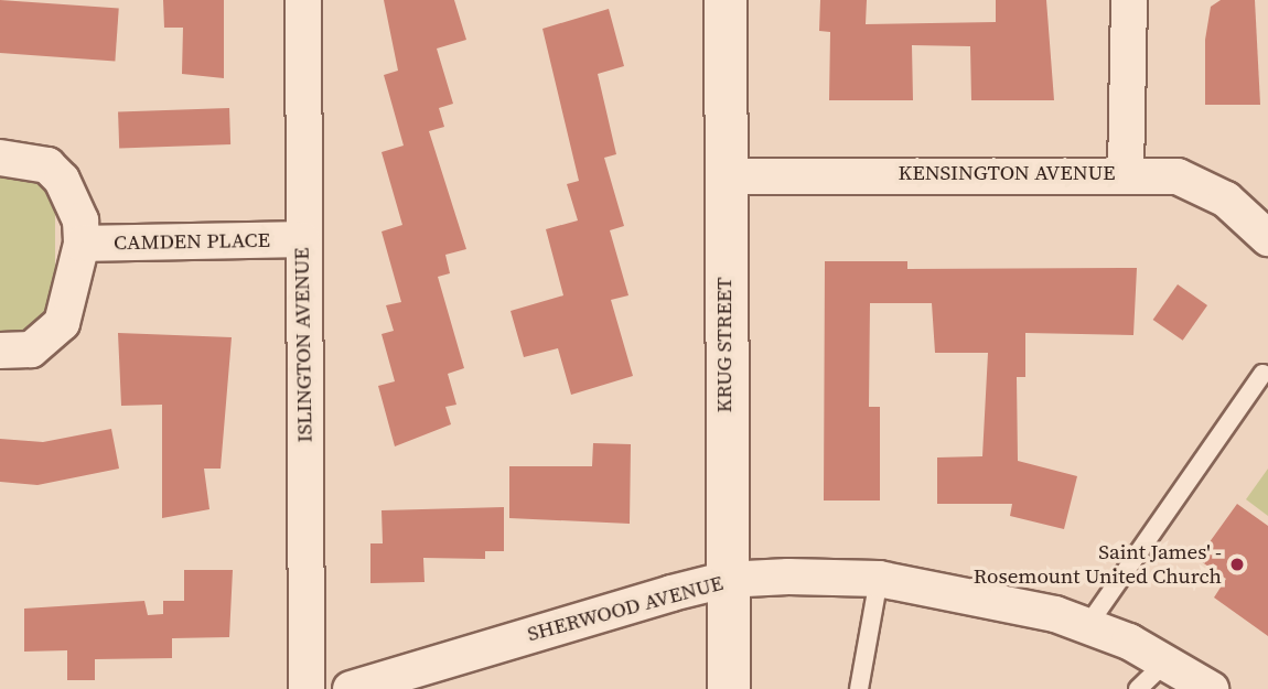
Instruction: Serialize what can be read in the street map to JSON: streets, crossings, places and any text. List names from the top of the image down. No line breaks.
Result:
{"streets":{"street":["KENSINGTON AVENUE","CAMDEN PLACE","ISLINGTON AVENUE","KRUG STREET","SHERWOOD AVENUE"]},"crossings":[["KENSINGTON AVENUE","KRUG STREET"],["CAMDEN PLACE","ISLINGTON AVENUE"],["KRUG STREET","SHERWOOD AVENUE"]],"places":["Saint James' - Rosemount United Church"]}
